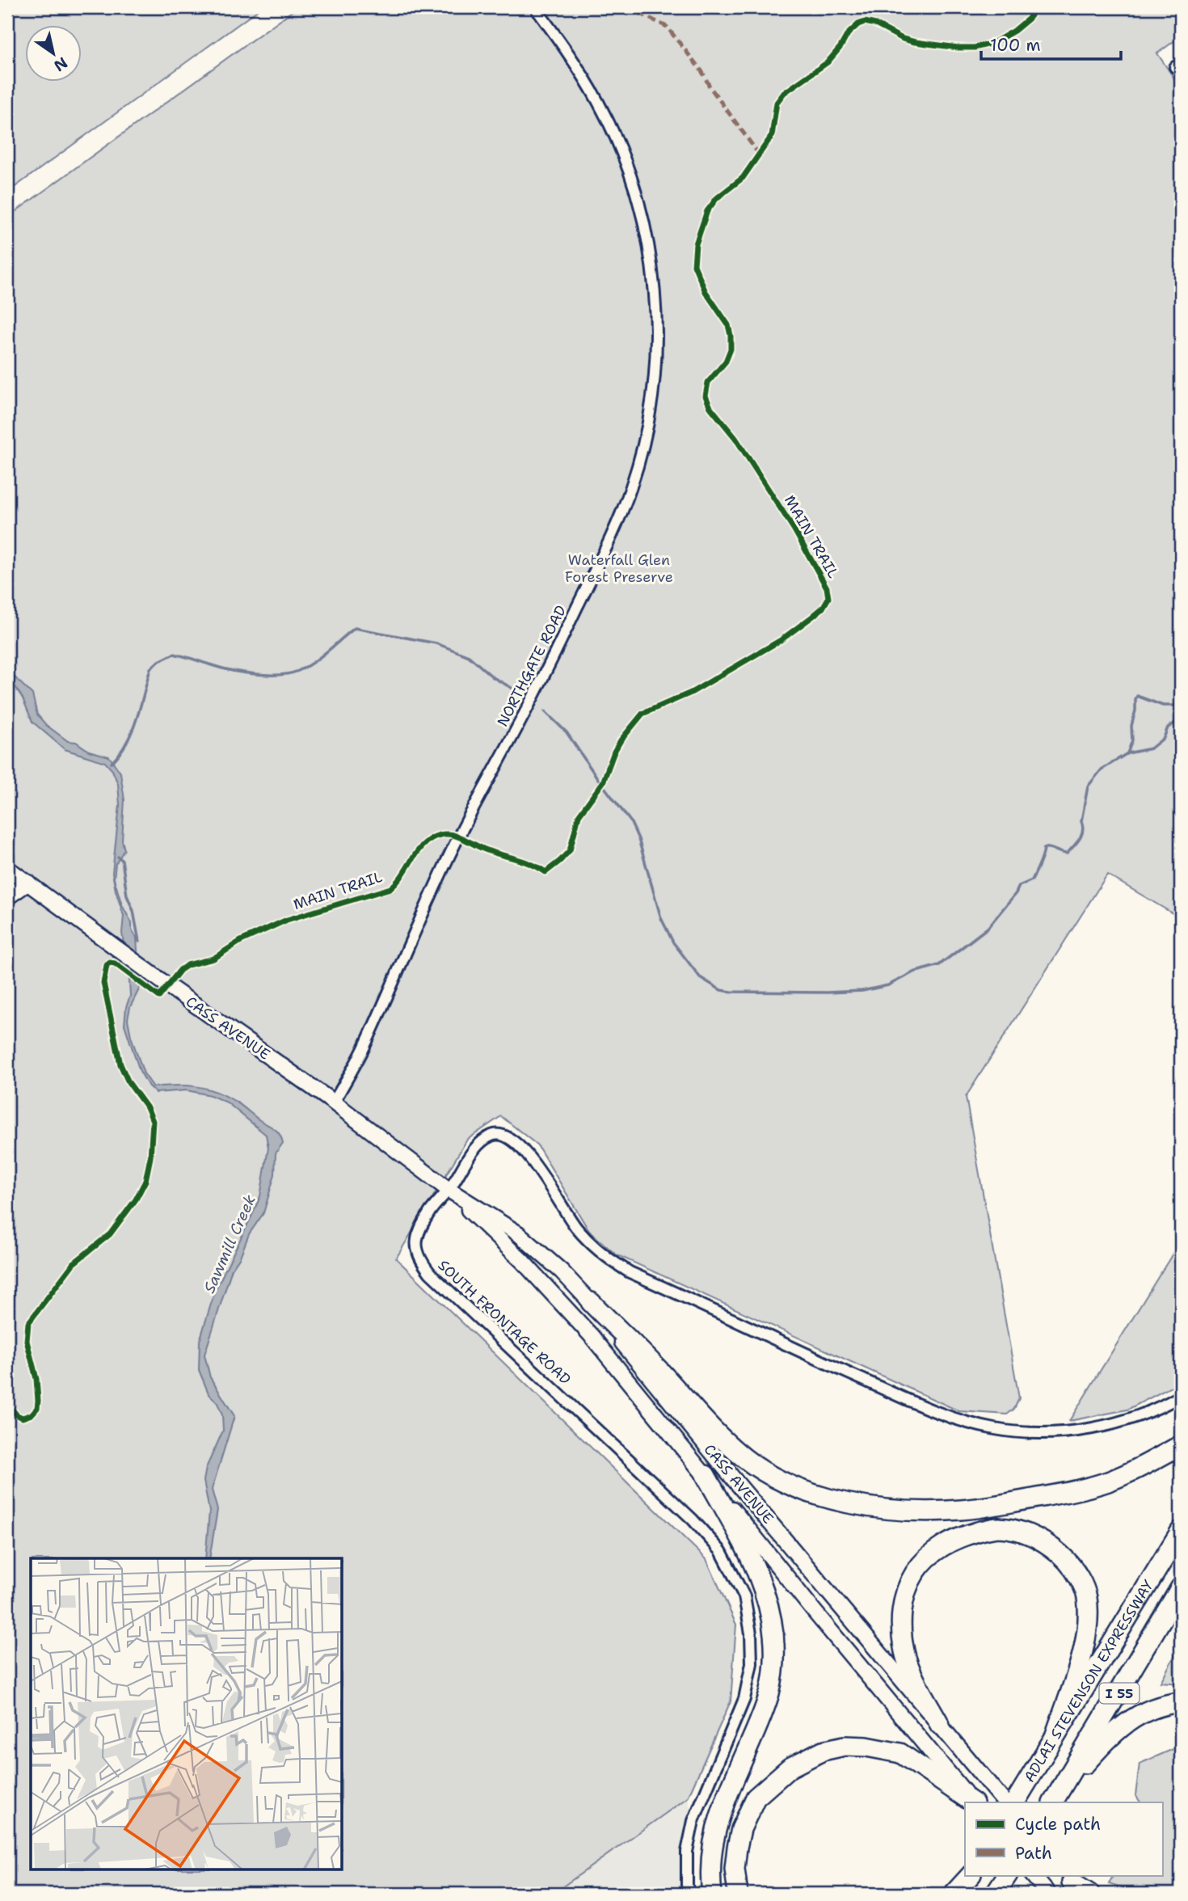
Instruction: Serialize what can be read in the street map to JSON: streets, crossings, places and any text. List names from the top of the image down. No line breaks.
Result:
{"streets":{"highway":["ADLAI STEVENSON EXPRESSWAY","I 55"],"main road":["CASS AVENUE"],"street":["NORTHGATE ROAD","SOUTH FRONTAGE ROAD"],"cycle path":["MAIN TRAIL"]},"crossings":[["NORTHGATE ROAD","CASS AVENUE"],["CASS AVENUE","SOUTH FRONTAGE ROAD"]],"water":["Sawmill Creek"],"parks":["Waterfall Glen Forest Preserve"],"legend":["Cycle path","Path"],"scale_bar":"100 m","north":"bottom right"}
